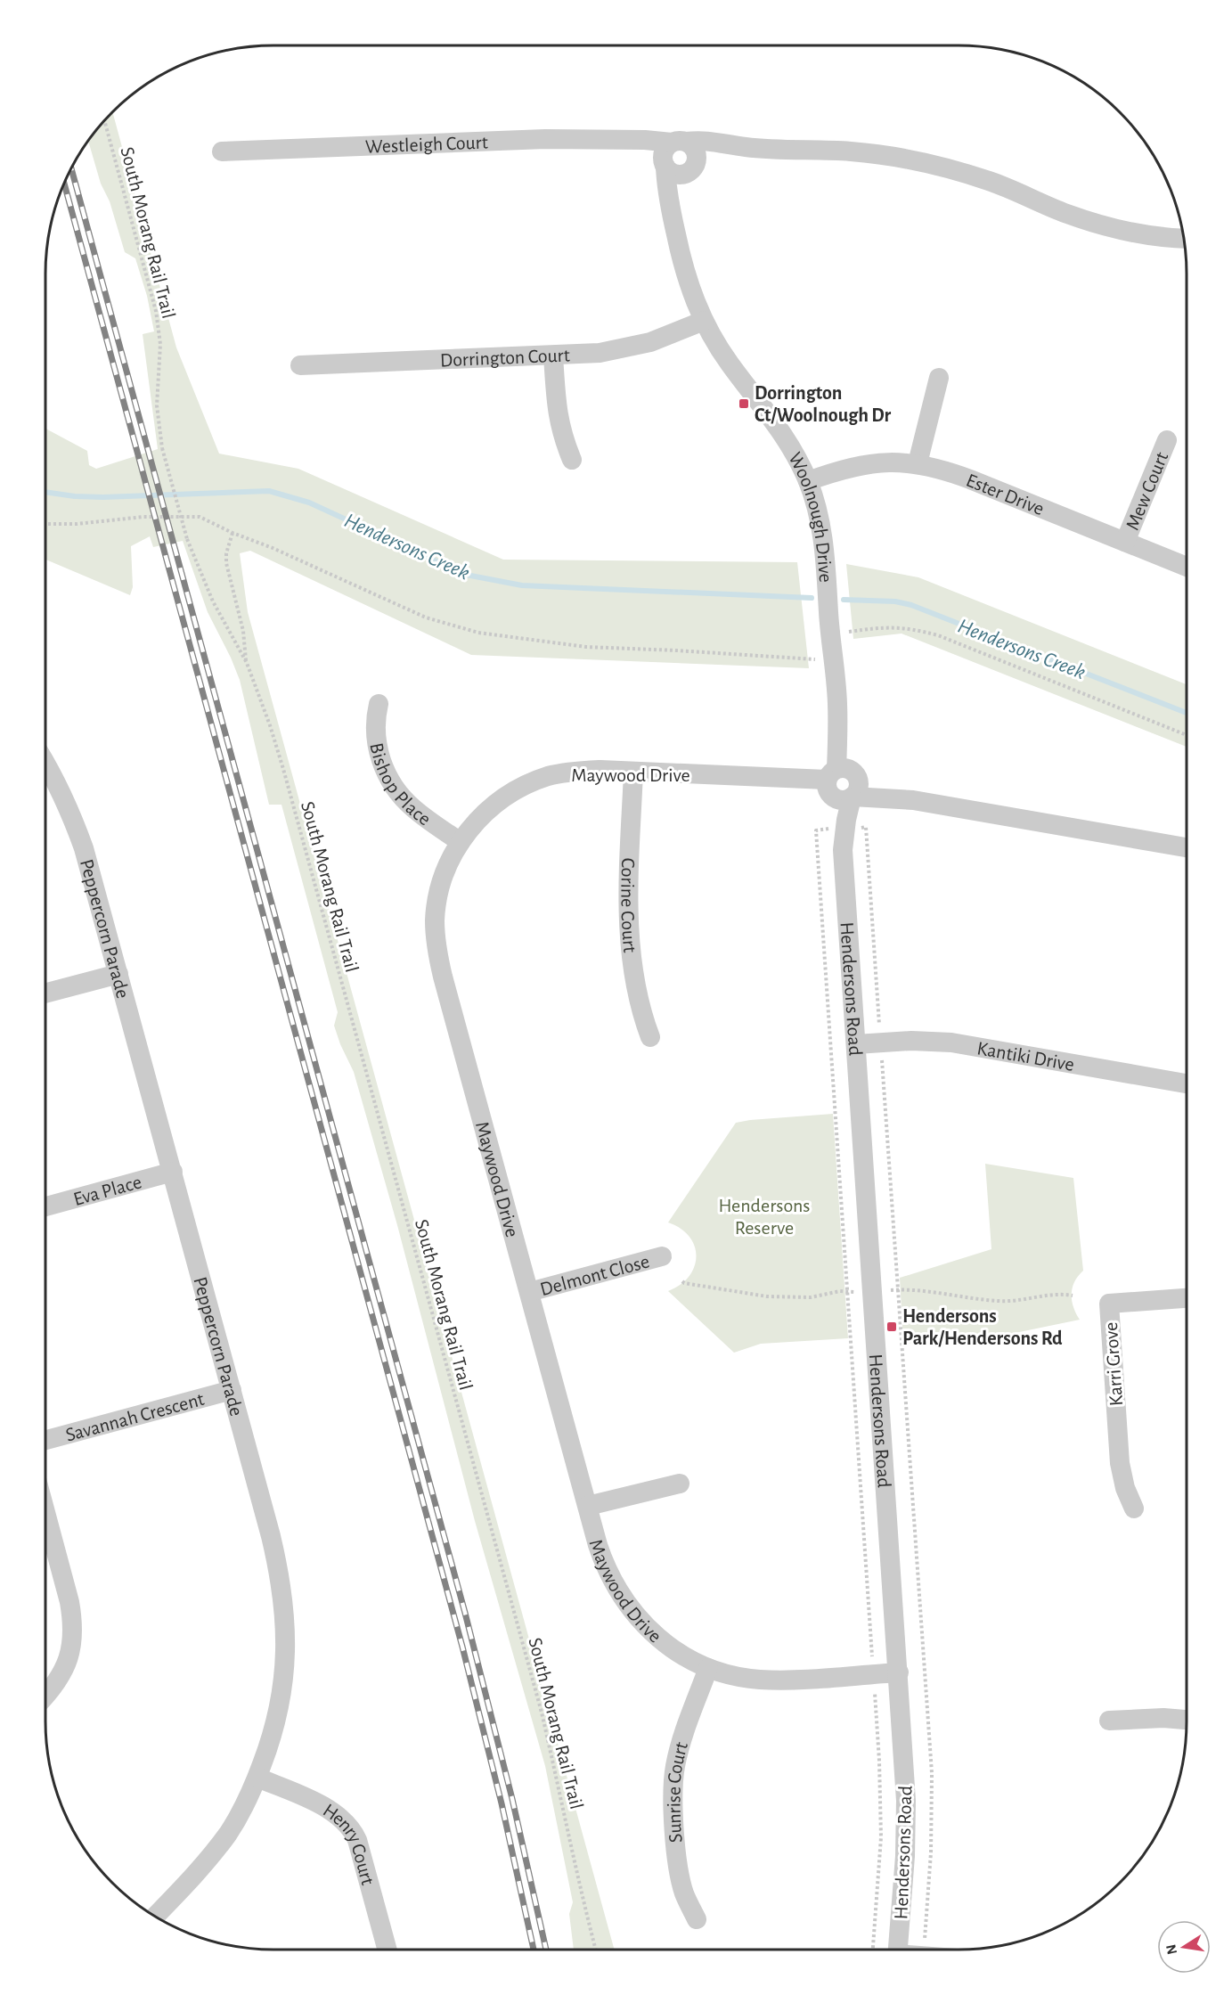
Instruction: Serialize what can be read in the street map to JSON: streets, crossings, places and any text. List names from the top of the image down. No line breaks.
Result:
{"streets":{"street":["Westleigh Court","Dorrington Court","Mew Court","Ester Drive","Woolnough Drive","Maywood Drive","Bishop Place","Corine Court","Peppercorn Parade","Hendersons Road","Kantiki Drive","Eva Place","Delmont Close","Karri Grove","Savannah Crescent","Sunrise Court","Henry Court"],"path":["South Morang Rail Trail"]},"crossings":[["Westleigh Court","Woolnough Drive"],["Dorrington Court","Woolnough Drive"],["Mew Court","Ester Drive"],["Ester Drive","Woolnough Drive"],["Woolnough Drive","Maywood Drive"],["Woolnough Drive","Hendersons Road"],["Maywood Drive","Bishop Place"],["Maywood Drive","Corine Court"],["Maywood Drive","Hendersons Road"],["Maywood Drive","Delmont Close"],["Maywood Drive","Sunrise Court"],["Peppercorn Parade","Eva Place"],["Peppercorn Parade","Savannah Crescent"],["Peppercorn Parade","Henry Court"],["Hendersons Road","Kantiki Drive"]],"water":["Hendersons Creek"],"parks":["Hendersons Reserve"],"places":{"transit":["Dorrington Ct/Woolnough Dr","Hendersons Park/Hendersons Rd"]},"north":"left"}
